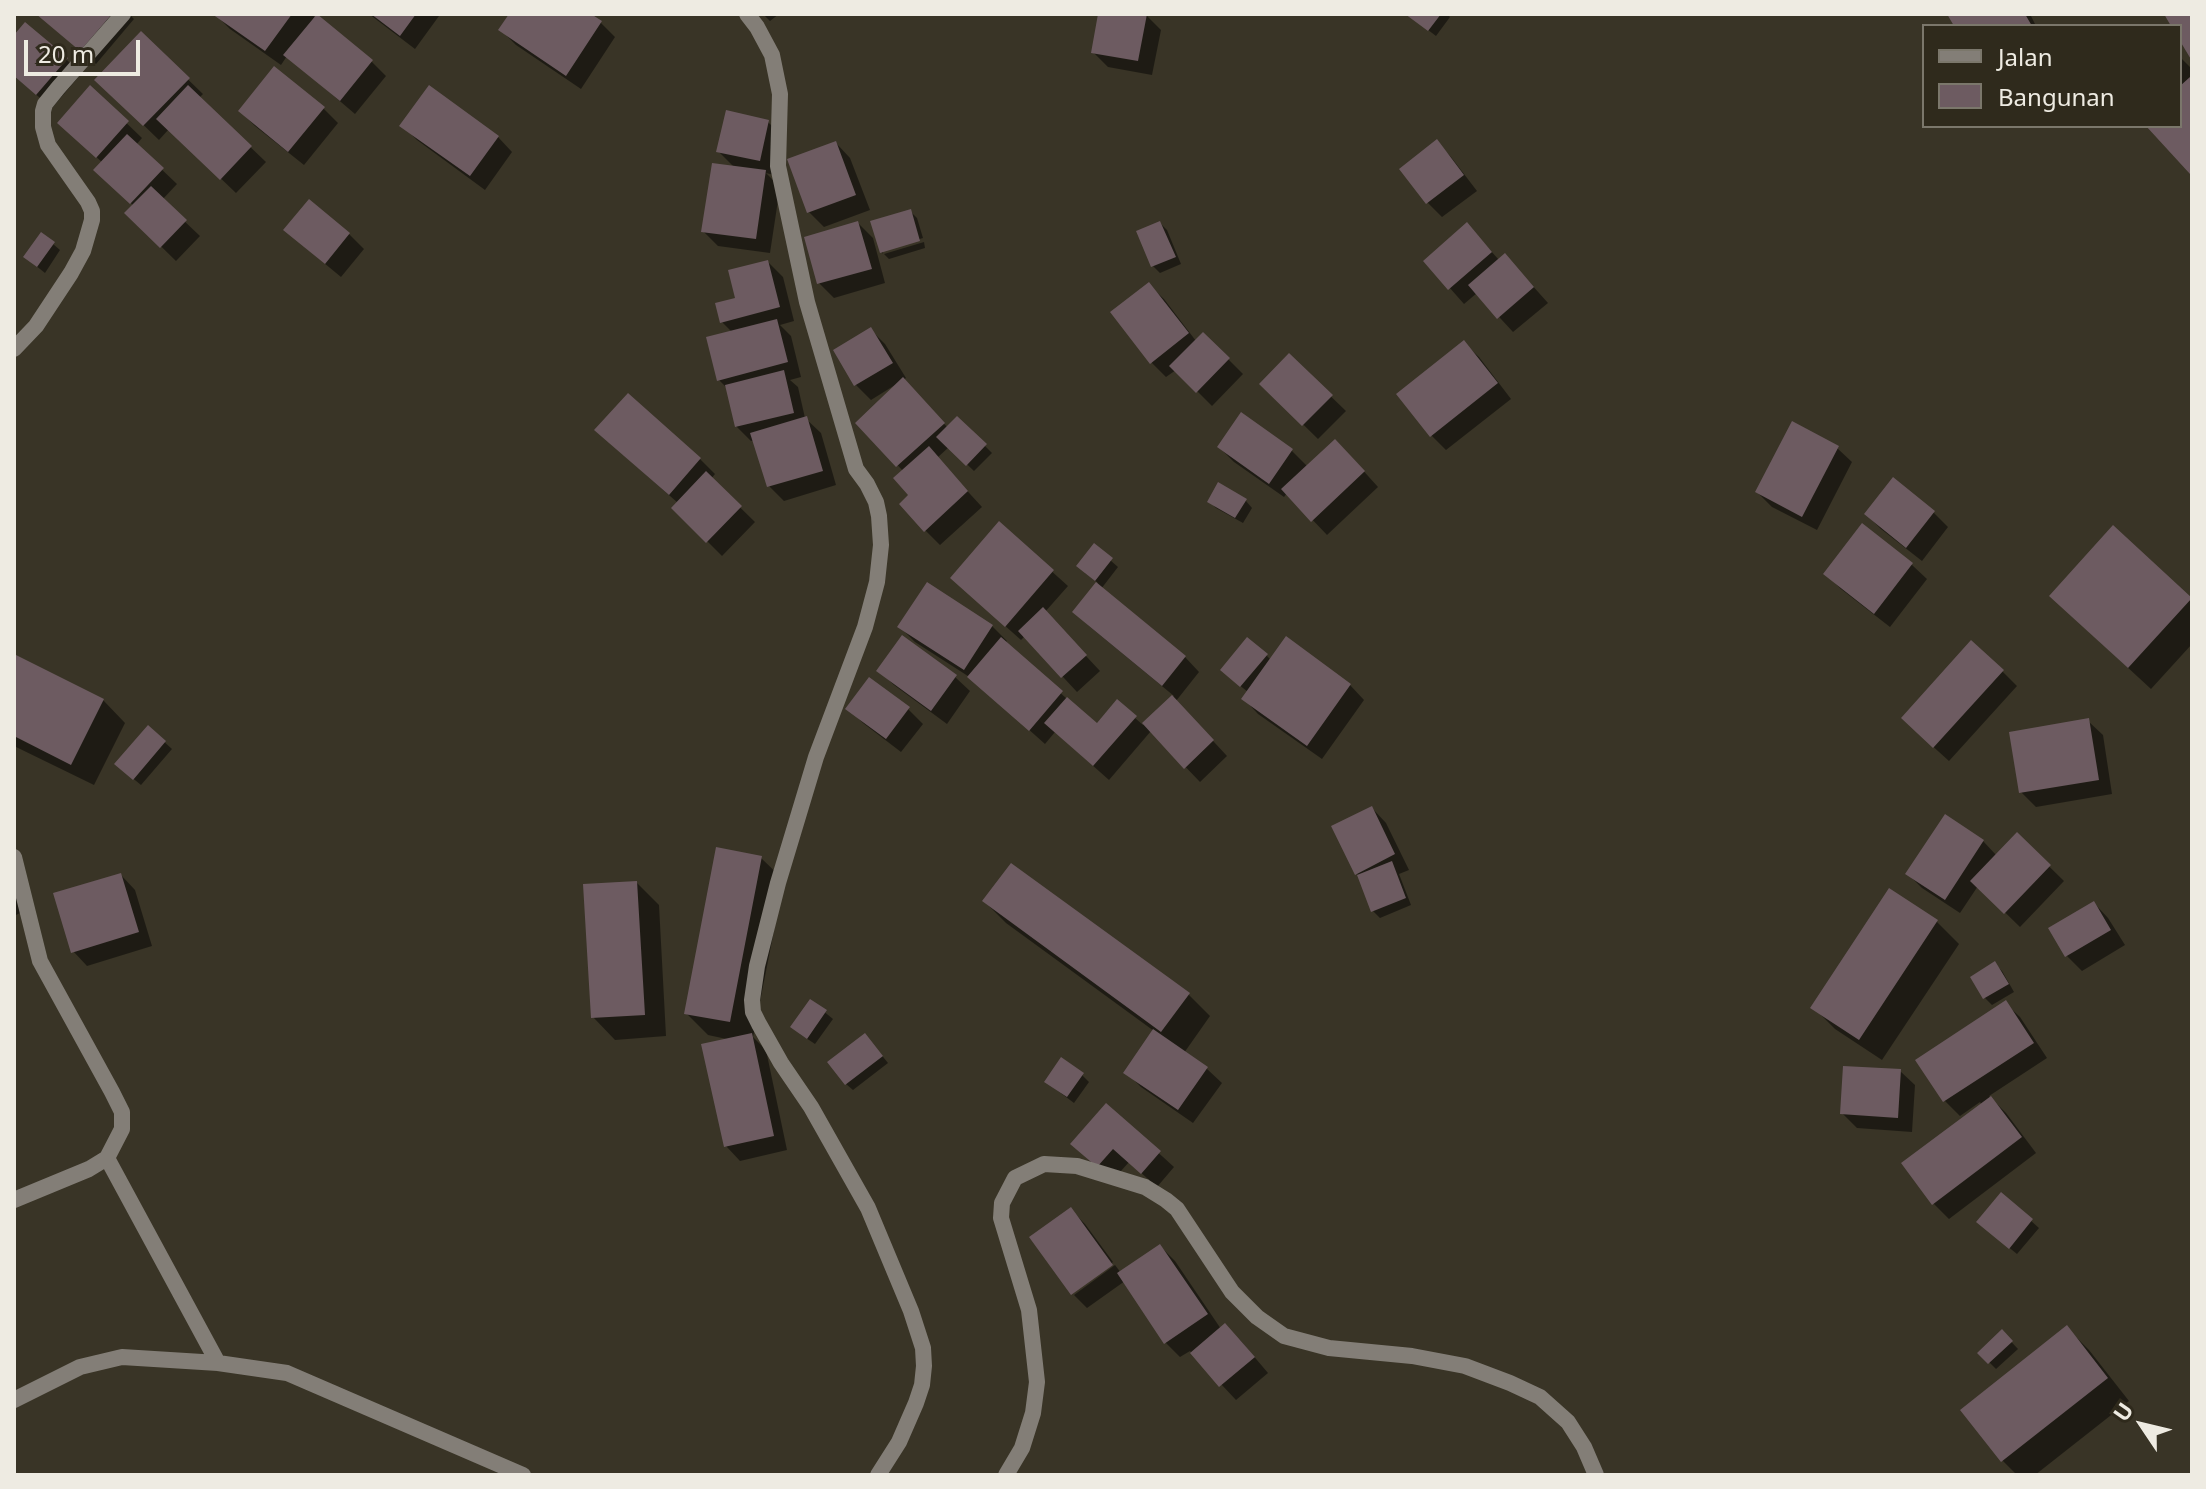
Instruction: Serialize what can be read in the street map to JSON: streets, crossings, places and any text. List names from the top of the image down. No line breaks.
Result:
{"legend":["Jalan","Bangunan"],"scale_bar":"20 m","north":"top left"}
